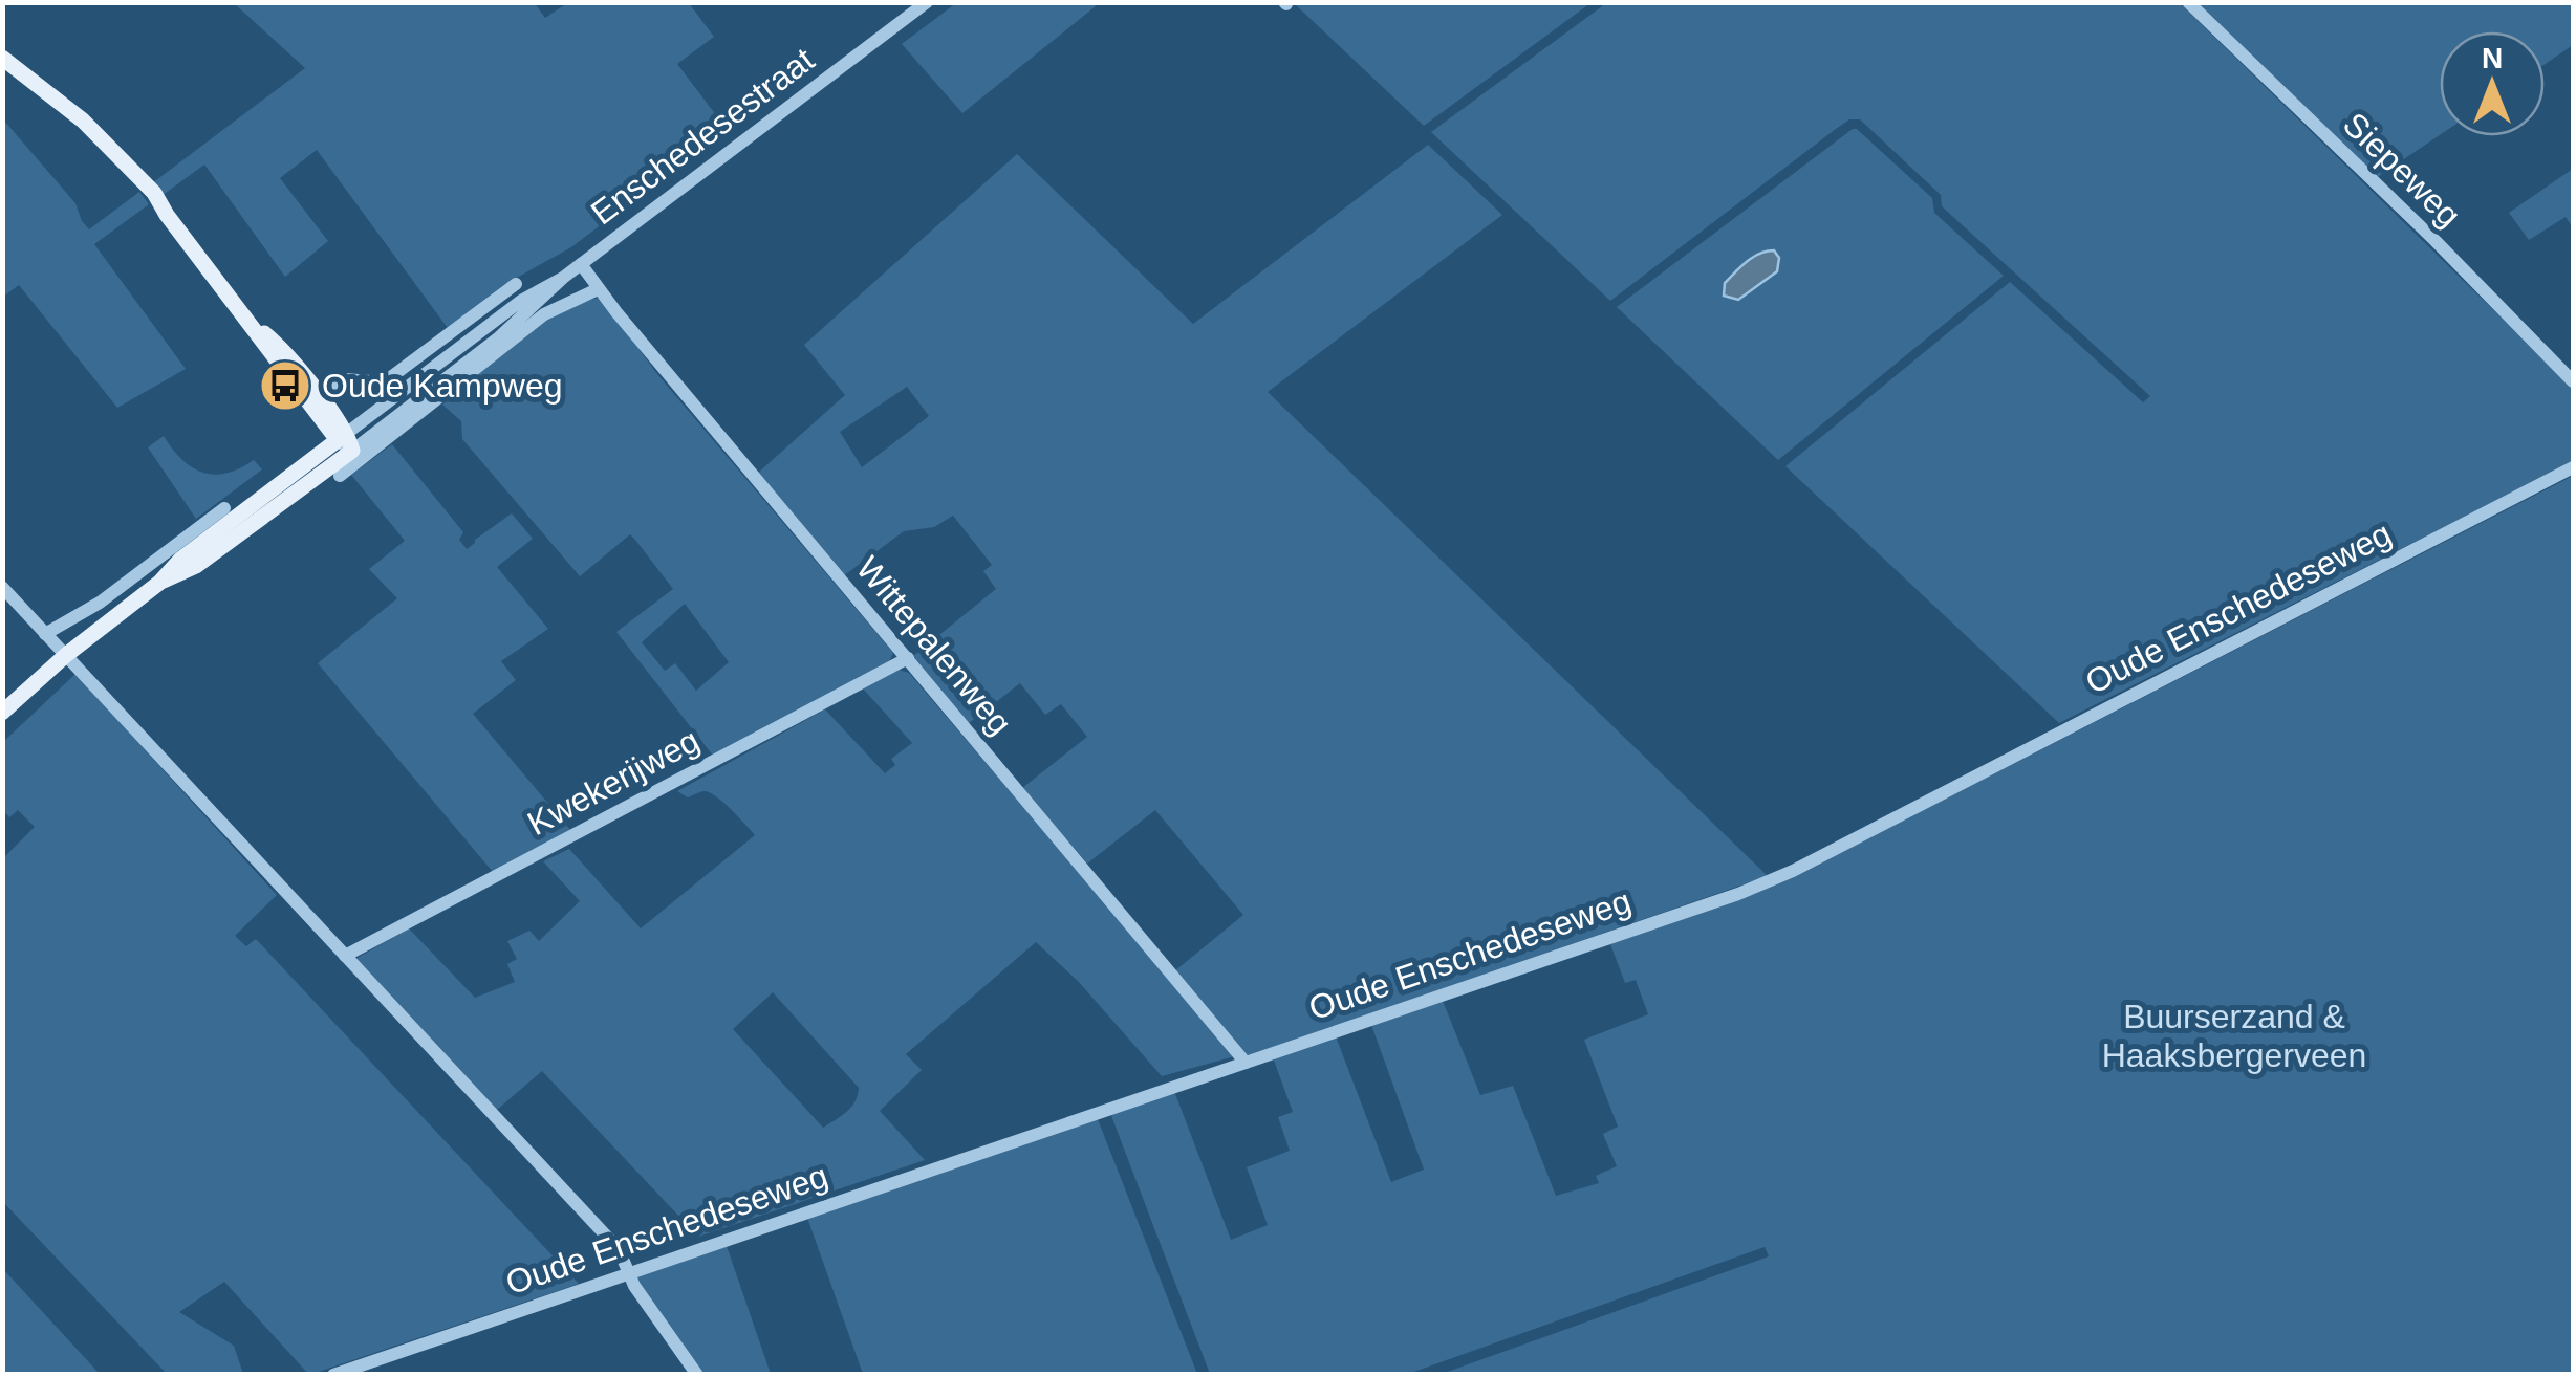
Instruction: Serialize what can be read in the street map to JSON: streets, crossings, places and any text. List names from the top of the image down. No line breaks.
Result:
{"streets":{"main road":["Enschedesestraat"],"street":["Siepeweg","Oude Enschedeseweg","Wittepalenweg","Kwekerijweg"]},"crossings":[["Enschedesestraat","Wittepalenweg"],["Oude Enschedeseweg","Wittepalenweg"],["Wittepalenweg","Kwekerijweg"]],"parks":["Buurserzand & Haaksbergerveen"],"places":{"bus stop":["Oude Kampweg"]},"north":"top"}
